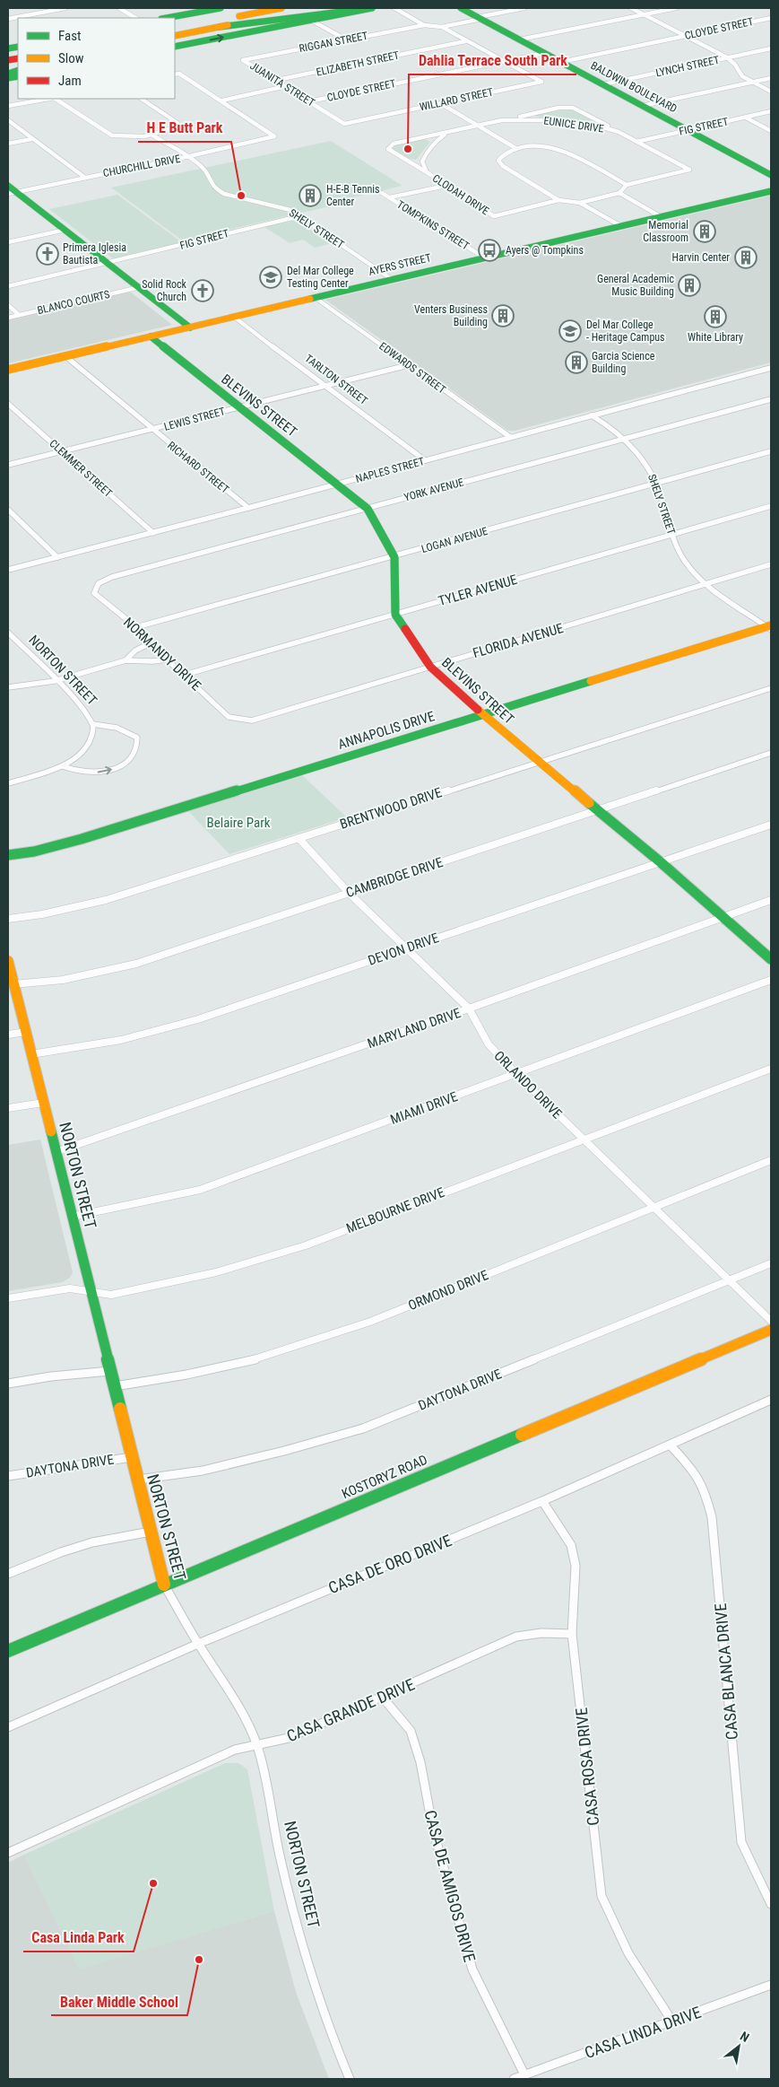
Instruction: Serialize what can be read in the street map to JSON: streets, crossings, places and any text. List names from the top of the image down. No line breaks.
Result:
{"streets":{"main road":["BALDWIN BOULEVARD","AYERS STREET","BLEVINS STREET","NORTON STREET","ANNAPOLIS DRIVE","KOSTORYZ ROAD"],"street":["CLOYDE STREET","RIGGAN STREET","ELIZABETH STREET","LYNCH STREET","JUANITA STREET","WILLARD STREET","EUNICE DRIVE","FIG STREET","CHURCHILL DRIVE","CLODAH DRIVE","TOMPKINS STREET","SHELY STREET","BLANCO COURTS","EDWARDS STREET","TARLTON STREET","LEWIS STREET","RICHARD STREET","CLEMMER STREET","NAPLES STREET","YORK AVENUE","LOGAN AVENUE","TYLER AVENUE","FLORIDA AVENUE","NORMANDY DRIVE","BRENTWOOD DRIVE","CAMBRIDGE DRIVE","DEVON DRIVE","MARYLAND DRIVE","ORLANDO DRIVE","MIAMI DRIVE","MELBOURNE DRIVE","ORMOND DRIVE","DAYTONA DRIVE","CASA DE ORO DRIVE","CASA BLANCA DRIVE","CASA GRANDE DRIVE","CASA ROSA DRIVE","CASA DE AMIGOS DRIVE","CASA LINDA DRIVE"]},"crossings":[["CLOYDE STREET","JUANITA STREET"],["CLOYDE STREET","BALDWIN BOULEVARD"],["CLOYDE STREET","WILLARD STREET"],["RIGGAN STREET","JUANITA STREET"],["ELIZABETH STREET","JUANITA STREET"],["LYNCH STREET","BALDWIN BOULEVARD"],["JUANITA STREET","WILLARD STREET"],["BALDWIN BOULEVARD","FIG STREET"],["EUNICE DRIVE","FIG STREET"],["EUNICE DRIVE","CLODAH DRIVE"],["FIG STREET","SHELY STREET"],["CHURCHILL DRIVE","SHELY STREET"],["TOMPKINS STREET","AYERS STREET"],["SHELY STREET","AYERS STREET"],["SHELY STREET","NAPLES STREET"],["SHELY STREET","YORK AVENUE"],["SHELY STREET","LOGAN AVENUE"],["SHELY STREET","TYLER AVENUE"],["SHELY STREET","FLORIDA AVENUE"],["SHELY STREET","ANNAPOLIS DRIVE"],["AYERS STREET","EDWARDS STREET"],["AYERS STREET","TARLTON STREET"],["AYERS STREET","BLEVINS STREET"],["AYERS STREET","RICHARD STREET"],["EDWARDS STREET","LEWIS STREET"],["EDWARDS STREET","NAPLES STREET"],["TARLTON STREET","LEWIS STREET"],["TARLTON STREET","NAPLES STREET"],["BLEVINS STREET","LEWIS STREET"],["BLEVINS STREET","NAPLES STREET"],["BLEVINS STREET","YORK AVENUE"],["BLEVINS STREET","LOGAN AVENUE"],["BLEVINS STREET","TYLER AVENUE"],["BLEVINS STREET","FLORIDA AVENUE"],["BLEVINS STREET","ANNAPOLIS DRIVE"],["BLEVINS STREET","BRENTWOOD DRIVE"],["BLEVINS STREET","CAMBRIDGE DRIVE"],["BLEVINS STREET","DEVON DRIVE"],["BLEVINS STREET","MARYLAND DRIVE"],["LEWIS STREET","RICHARD STREET"],["LEWIS STREET","CLEMMER STREET"],["RICHARD STREET","NAPLES STREET"],["CLEMMER STREET","NAPLES STREET"],["YORK AVENUE","NORMANDY DRIVE"],["LOGAN AVENUE","NORMANDY DRIVE"],["TYLER AVENUE","NORMANDY DRIVE"],["FLORIDA AVENUE","NORMANDY DRIVE"],["NORTON STREET","CAMBRIDGE DRIVE"],["NORTON STREET","DEVON DRIVE"],["NORTON STREET","MARYLAND DRIVE"],["NORTON STREET","MIAMI DRIVE"],["NORTON STREET","MELBOURNE DRIVE"],["NORTON STREET","ORMOND DRIVE"],["NORTON STREET","DAYTONA DRIVE"],["NORTON STREET","KOSTORYZ ROAD"],["NORTON STREET","CASA DE ORO DRIVE"],["NORTON STREET","CASA GRANDE DRIVE"],["BRENTWOOD DRIVE","ORLANDO DRIVE"],["CAMBRIDGE DRIVE","ORLANDO DRIVE"],["DEVON DRIVE","ORLANDO DRIVE"],["MARYLAND DRIVE","ORLANDO DRIVE"],["ORLANDO DRIVE","MIAMI DRIVE"],["ORLANDO DRIVE","MELBOURNE DRIVE"],["ORLANDO DRIVE","ORMOND DRIVE"],["ORLANDO DRIVE","DAYTONA DRIVE"],["CASA DE ORO DRIVE","CASA BLANCA DRIVE"],["CASA DE ORO DRIVE","CASA ROSA DRIVE"],["CASA GRANDE DRIVE","CASA ROSA DRIVE"],["CASA GRANDE DRIVE","CASA DE AMIGOS DRIVE"],["CASA ROSA DRIVE","CASA LINDA DRIVE"],["CASA DE AMIGOS DRIVE","CASA LINDA DRIVE"]],"parks":["Belaire Park"],"places":{"other":["Dahlia Terrace South Park","H E Butt Park","Casa Linda Park","Baker Middle School"],"building":["H-E-B Tennis Center","Memorial Classroom","Harvin Center","General Academic Music Building","Venters Business Building","White Library","Garcia Science Building"],"bus stop":["Ayers @ Tompkins"],"church":["Primera Iglesia Bautista","Solid Rock Church"],"school or university":["Del Mar College Testing Center","Del Mar College - Heritage Campus"]},"legend":["Fast","Slow","Jam"],"north":"top right"}
